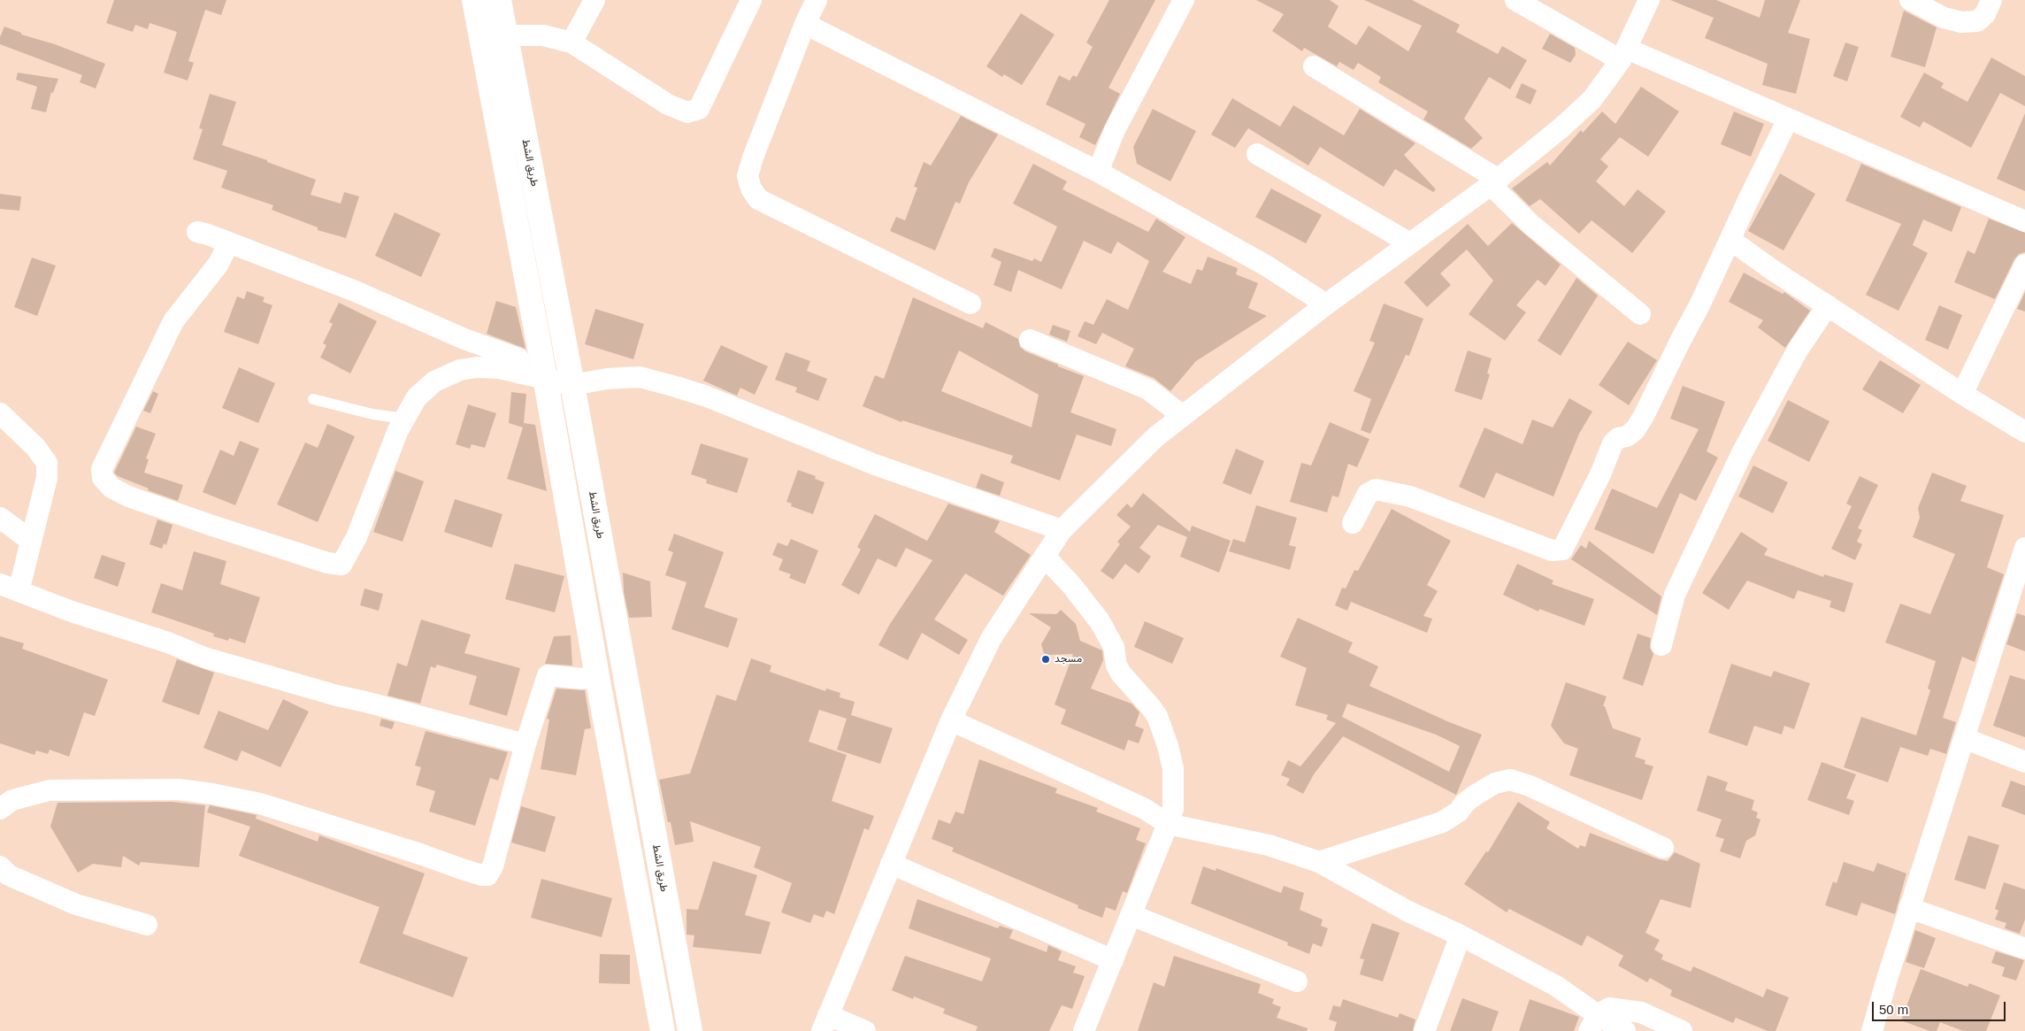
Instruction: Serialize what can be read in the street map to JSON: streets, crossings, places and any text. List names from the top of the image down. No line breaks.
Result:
{"streets":{"highway":["طريق الشط"]},"places":["مسجد"],"scale_bar":"50 m"}
